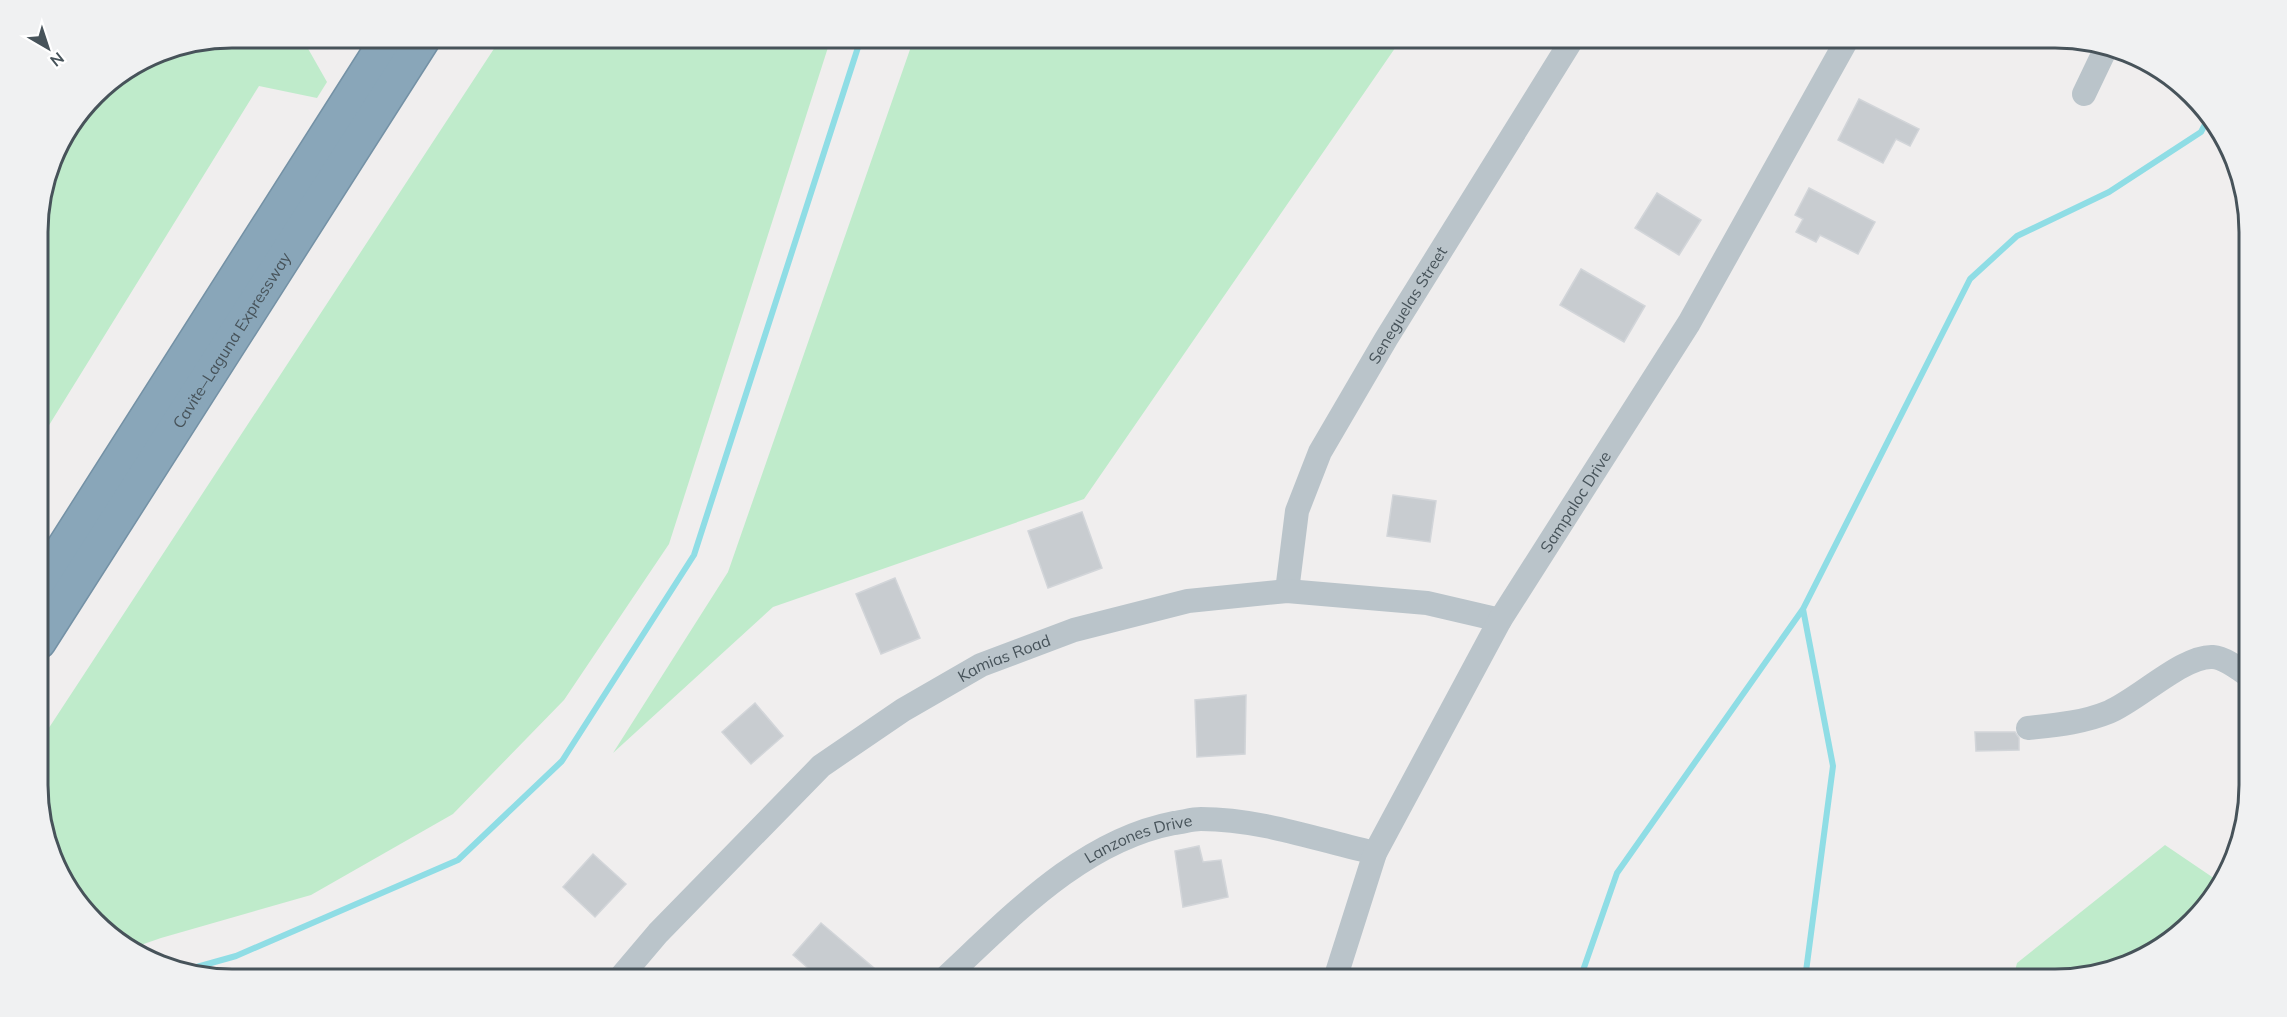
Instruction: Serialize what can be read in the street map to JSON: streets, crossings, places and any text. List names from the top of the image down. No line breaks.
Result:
{"streets":{"highway":["Cavite–Laguna Expressway"],"street":["Seneguelas Street","Sampaloc Drive","Kamias Road","Lanzones Drive"]},"crossings":[["Seneguelas Street","Kamias Road"],["Sampaloc Drive","Kamias Road"],["Sampaloc Drive","Lanzones Drive"]],"north":"bottom right"}
